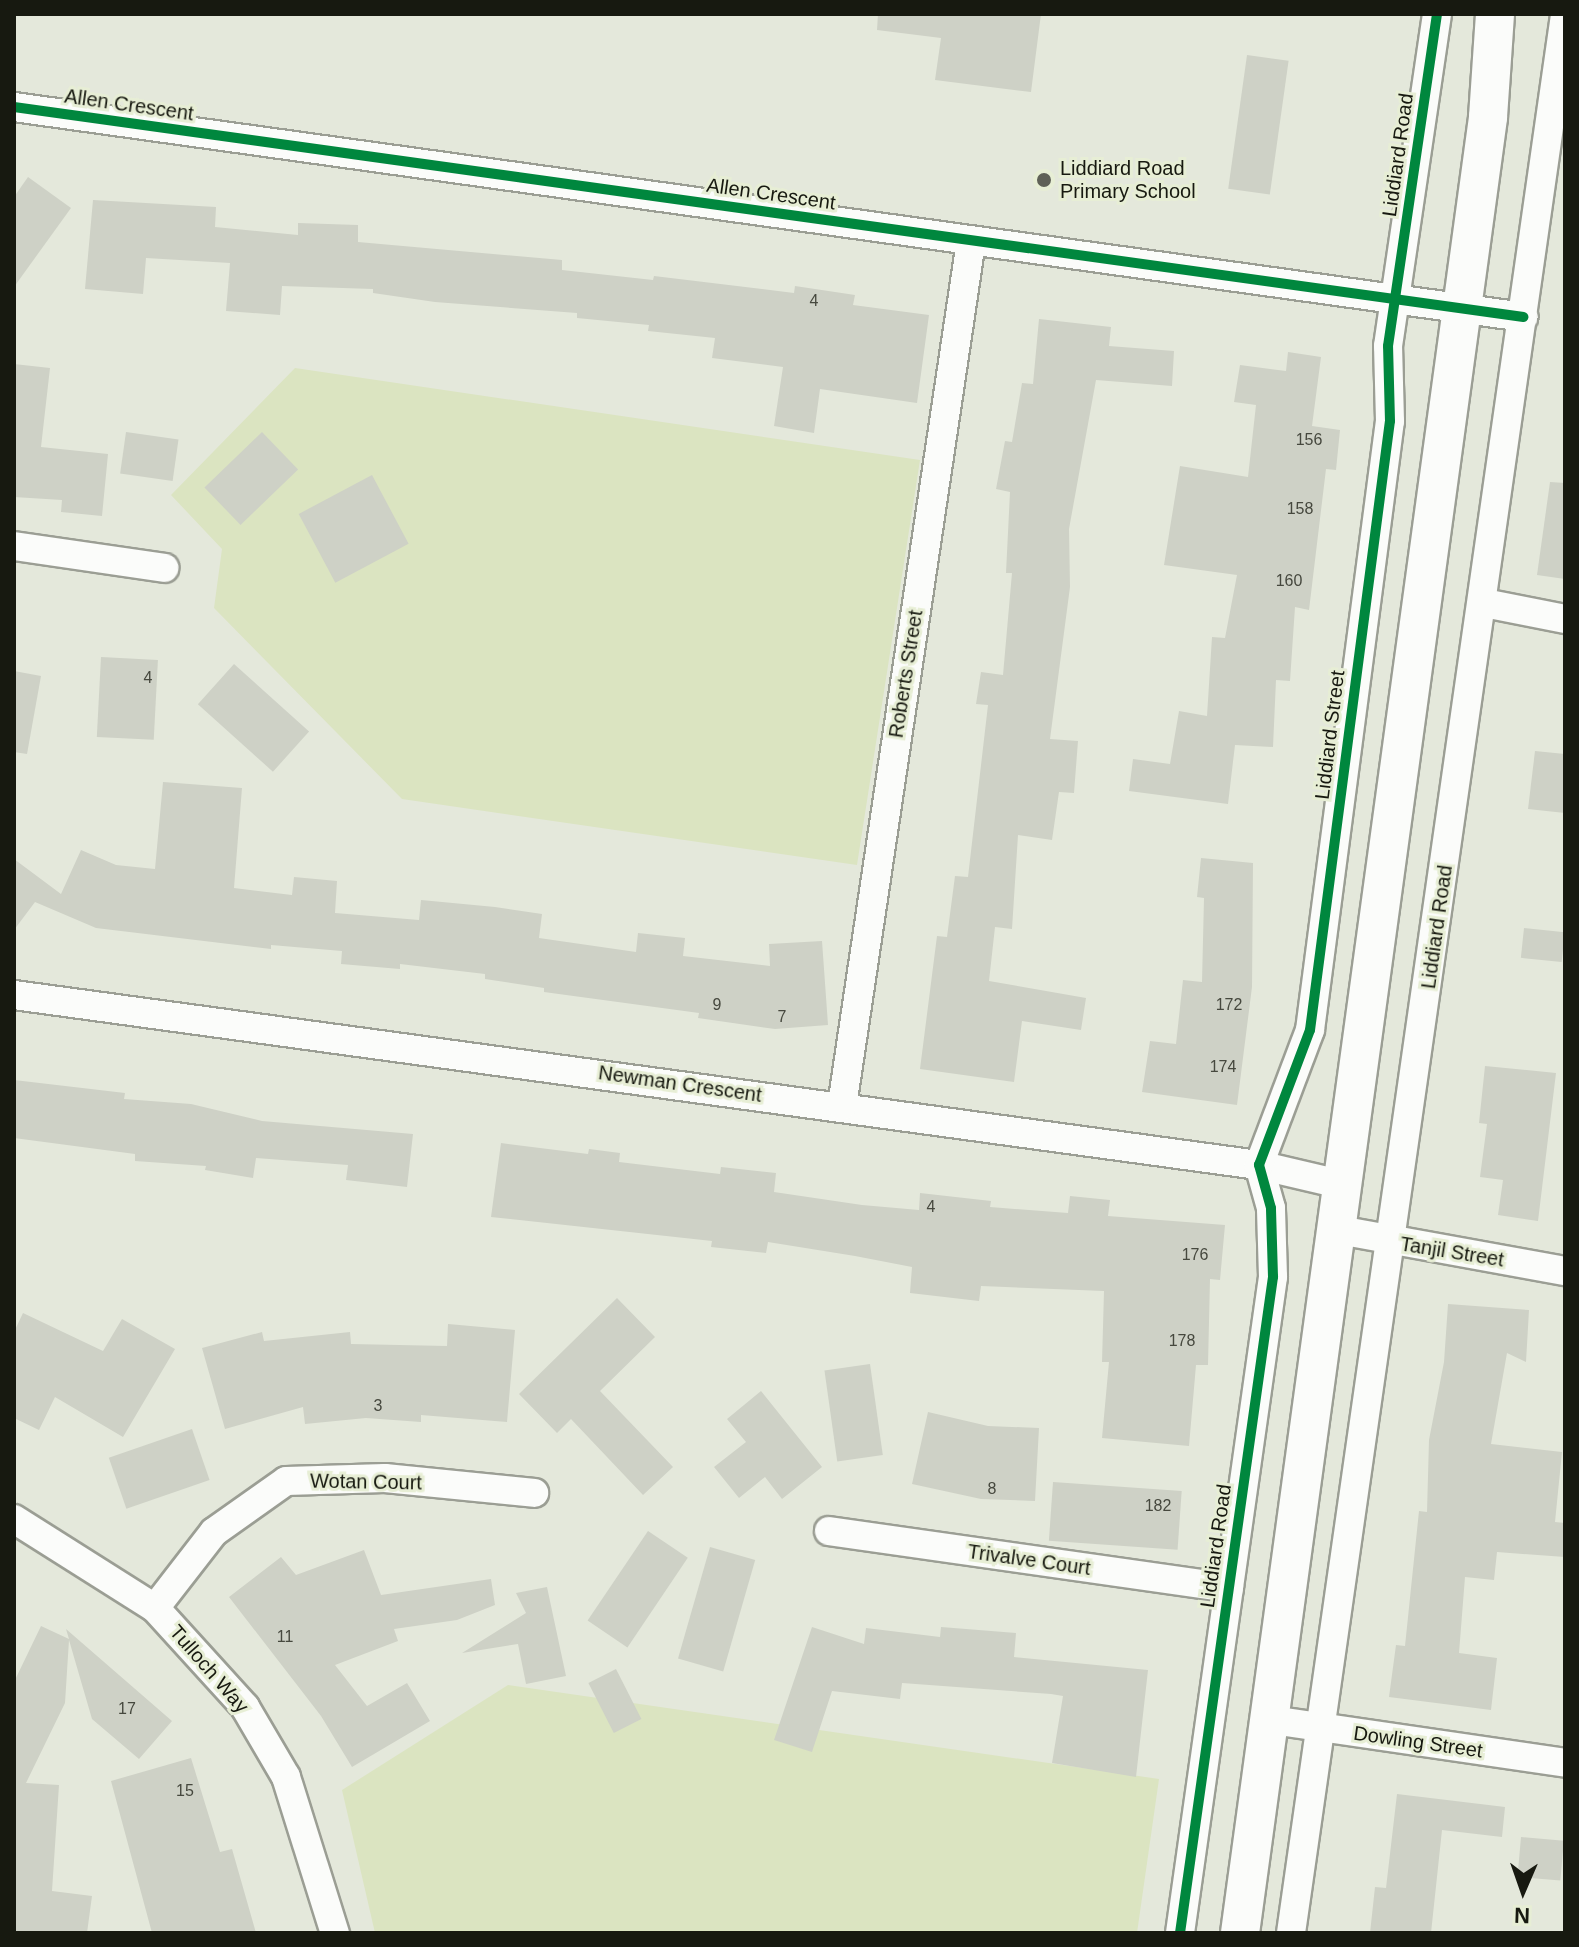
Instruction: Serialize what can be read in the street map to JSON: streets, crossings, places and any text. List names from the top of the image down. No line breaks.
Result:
{"streets":{"street":["Allen Crescent","Liddiard Road","Roberts Street","Liddiard Street","Newman Crescent","Tanjil Street","Wotan Court","Trivalve Court","Tulloch Way","Dowling Street"]},"crossings":[["Allen Crescent","Liddiard Road"],["Allen Crescent","Roberts Street"],["Allen Crescent","Liddiard Street"],["Liddiard Road","Liddiard Street"],["Liddiard Road","Newman Crescent"],["Liddiard Road","Tanjil Street"],["Liddiard Road","Trivalve Court"],["Liddiard Road","Dowling Street"],["Roberts Street","Newman Crescent"],["Liddiard Street","Newman Crescent"],["Wotan Court","Tulloch Way"]],"places":["Liddiard Road Primary School"],"house_numbers":["4","156","158","160","4","9","172","7","174","4","176","178","3","8","182","11","17","15"],"north":"bottom"}
